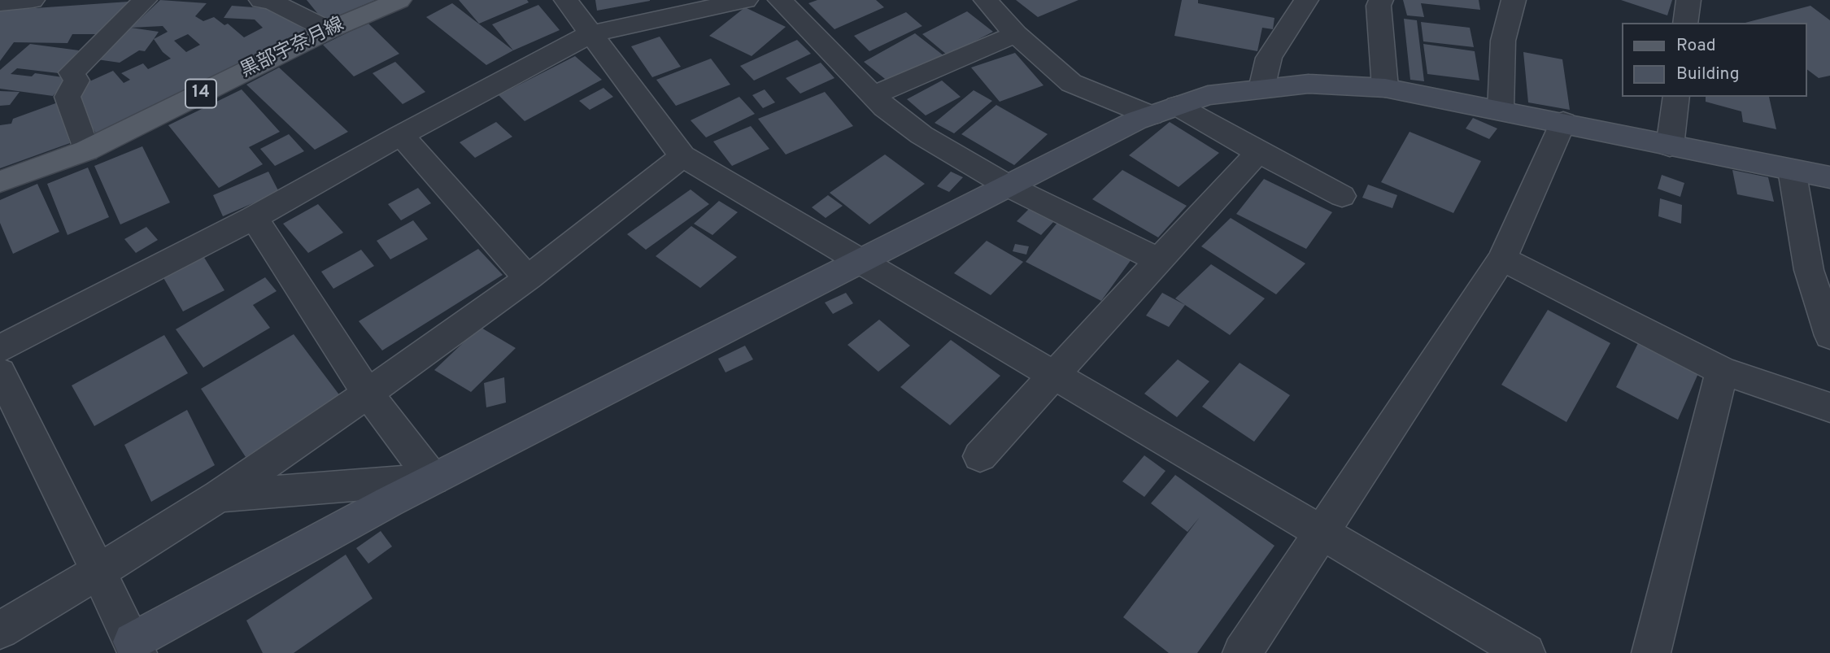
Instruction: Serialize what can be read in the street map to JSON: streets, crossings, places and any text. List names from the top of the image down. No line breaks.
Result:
{"streets":{"main road":["黒部宇奈月線","14"]},"legend":["Road","Building"]}
